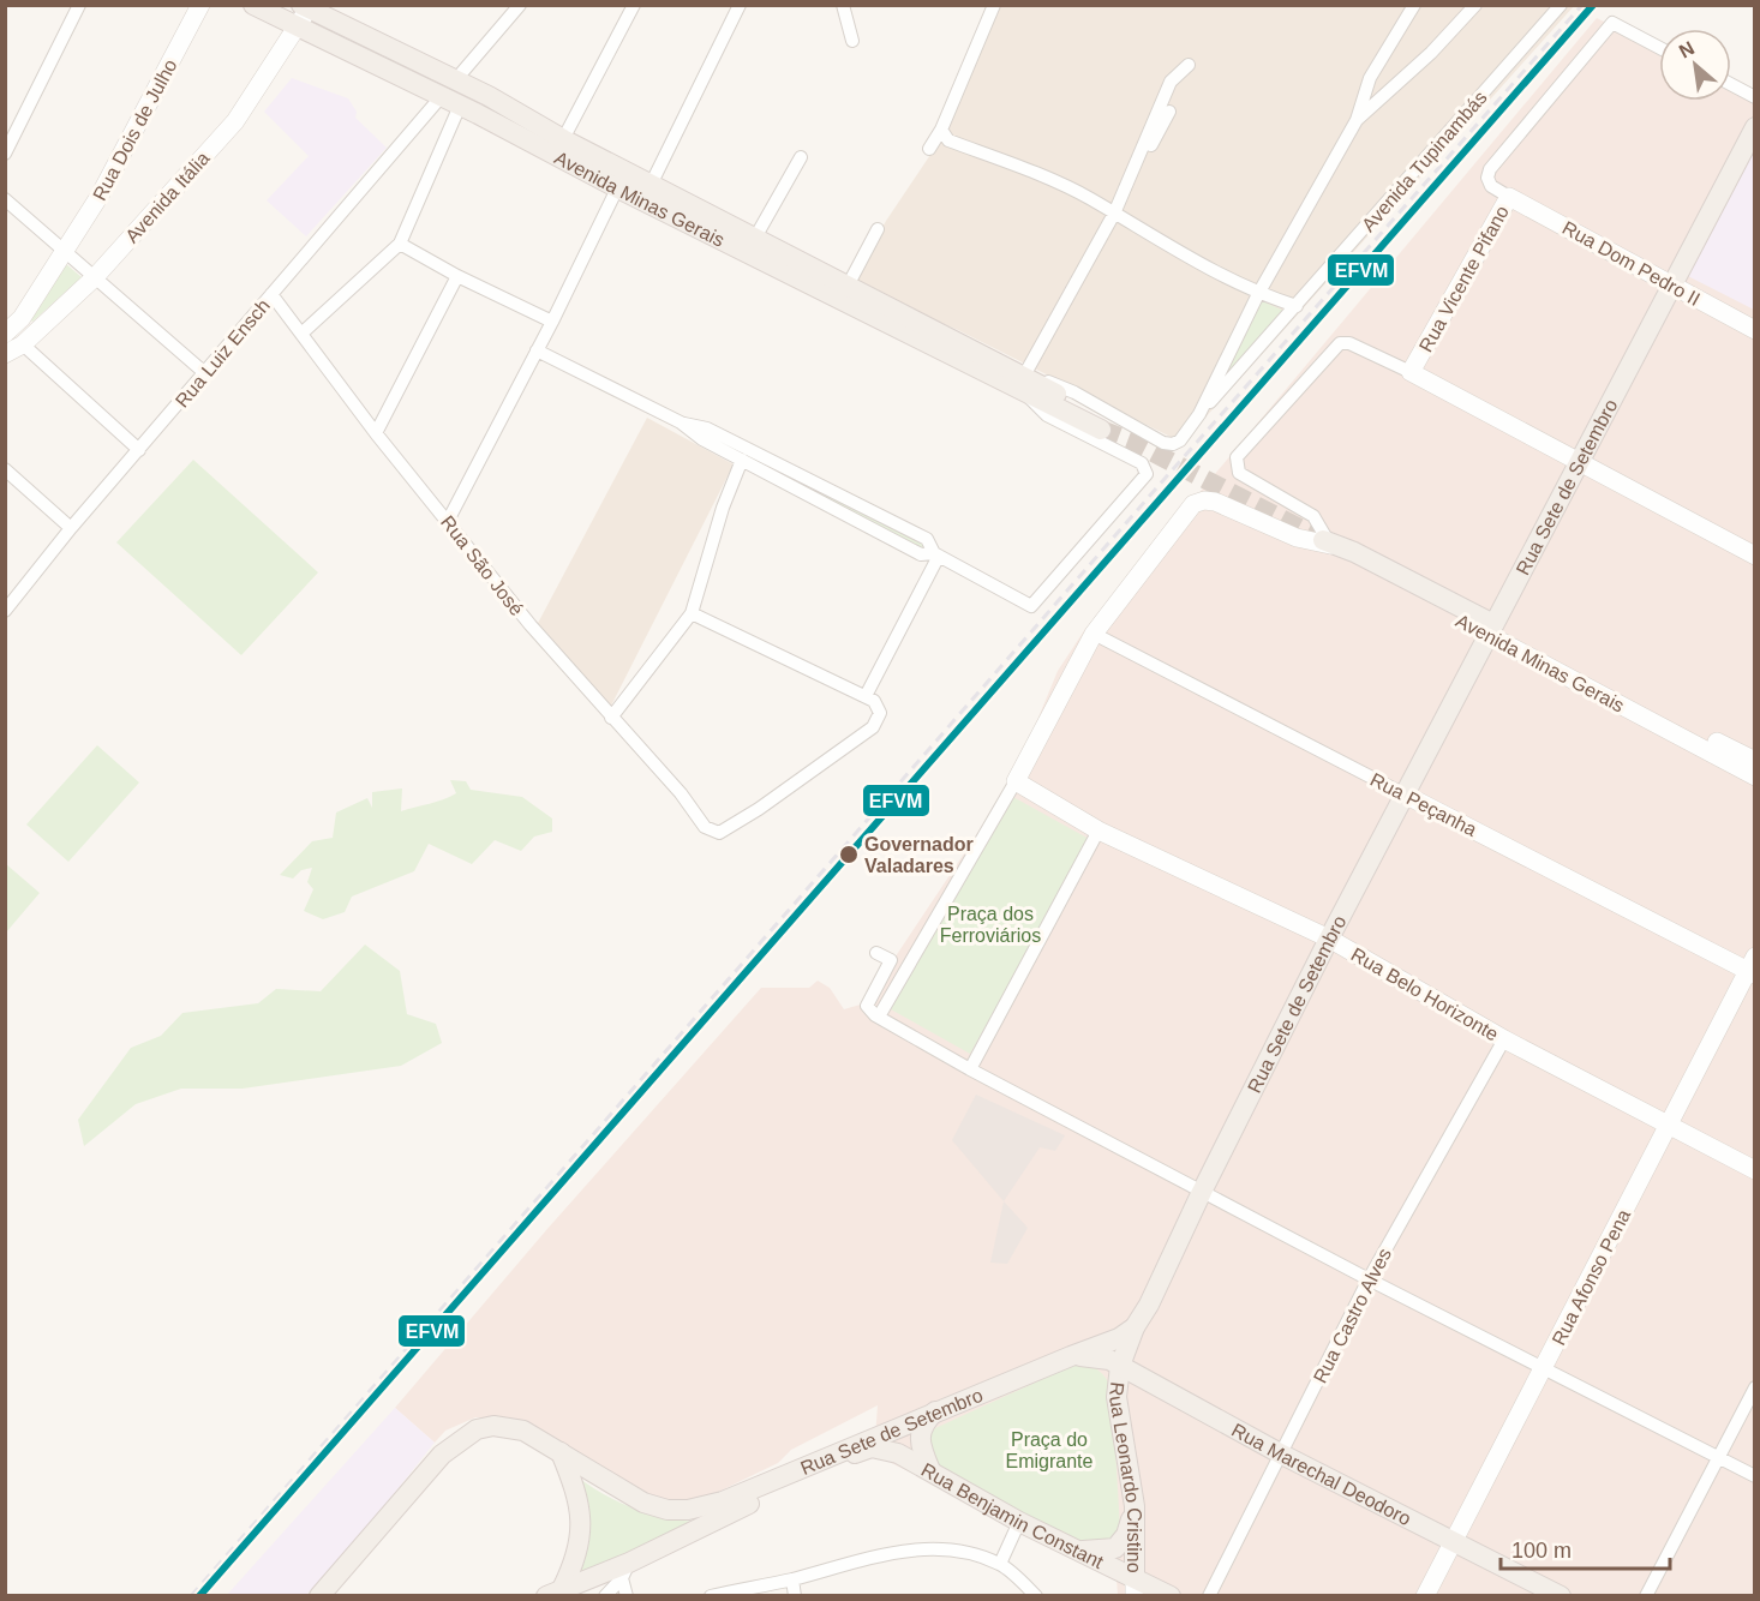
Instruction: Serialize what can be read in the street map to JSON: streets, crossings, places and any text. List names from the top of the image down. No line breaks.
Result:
{"streets":{"main road":["Avenida Minas Gerais","Rua Sete de Setembro","Rua Marechal Deodoro","Rua Leonardo Cristino","Rua Benjamin Constant"],"street":["Rua Dois de Julho","Avenida Tupinambás","Avenida Itália","Rua Dom Pedro II","Rua Vicente Pifano","Rua Luiz Ensch","Rua São José","Rua Peçanha","Rua Belo Horizonte","Rua Afonso Pena","Rua Castro Alves"]},"crossings":[["Avenida Tupinambás","Avenida Minas Gerais"],["Avenida Itália","Avenida Minas Gerais"],["Avenida Minas Gerais","Rua Luiz Ensch"],["Avenida Minas Gerais","Rua Sete de Setembro"],["Avenida Minas Gerais","Rua Peçanha"],["Rua Dom Pedro II","Rua Vicente Pifano"],["Rua Dom Pedro II","Rua Sete de Setembro"],["Rua Luiz Ensch","Rua São José"],["Rua Sete de Setembro","Rua Peçanha"],["Rua Sete de Setembro","Rua Belo Horizonte"],["Rua Sete de Setembro","Rua Leonardo Cristino"],["Rua Sete de Setembro","Rua Benjamin Constant"],["Rua Peçanha","Rua Afonso Pena"],["Rua Belo Horizonte","Rua Afonso Pena"],["Rua Belo Horizonte","Rua Castro Alves"],["Rua Afonso Pena","Rua Marechal Deodoro"],["Rua Castro Alves","Rua Marechal Deodoro"],["Rua Marechal Deodoro","Rua Leonardo Cristino"],["Rua Leonardo Cristino","Rua Benjamin Constant"]],"parks":["Praça dos Ferroviários","Praça do Emigrante"],"places":["Governador Valadares"],"lines":["transit line EFVM"],"scale_bar":"100 m","north":"top left"}
